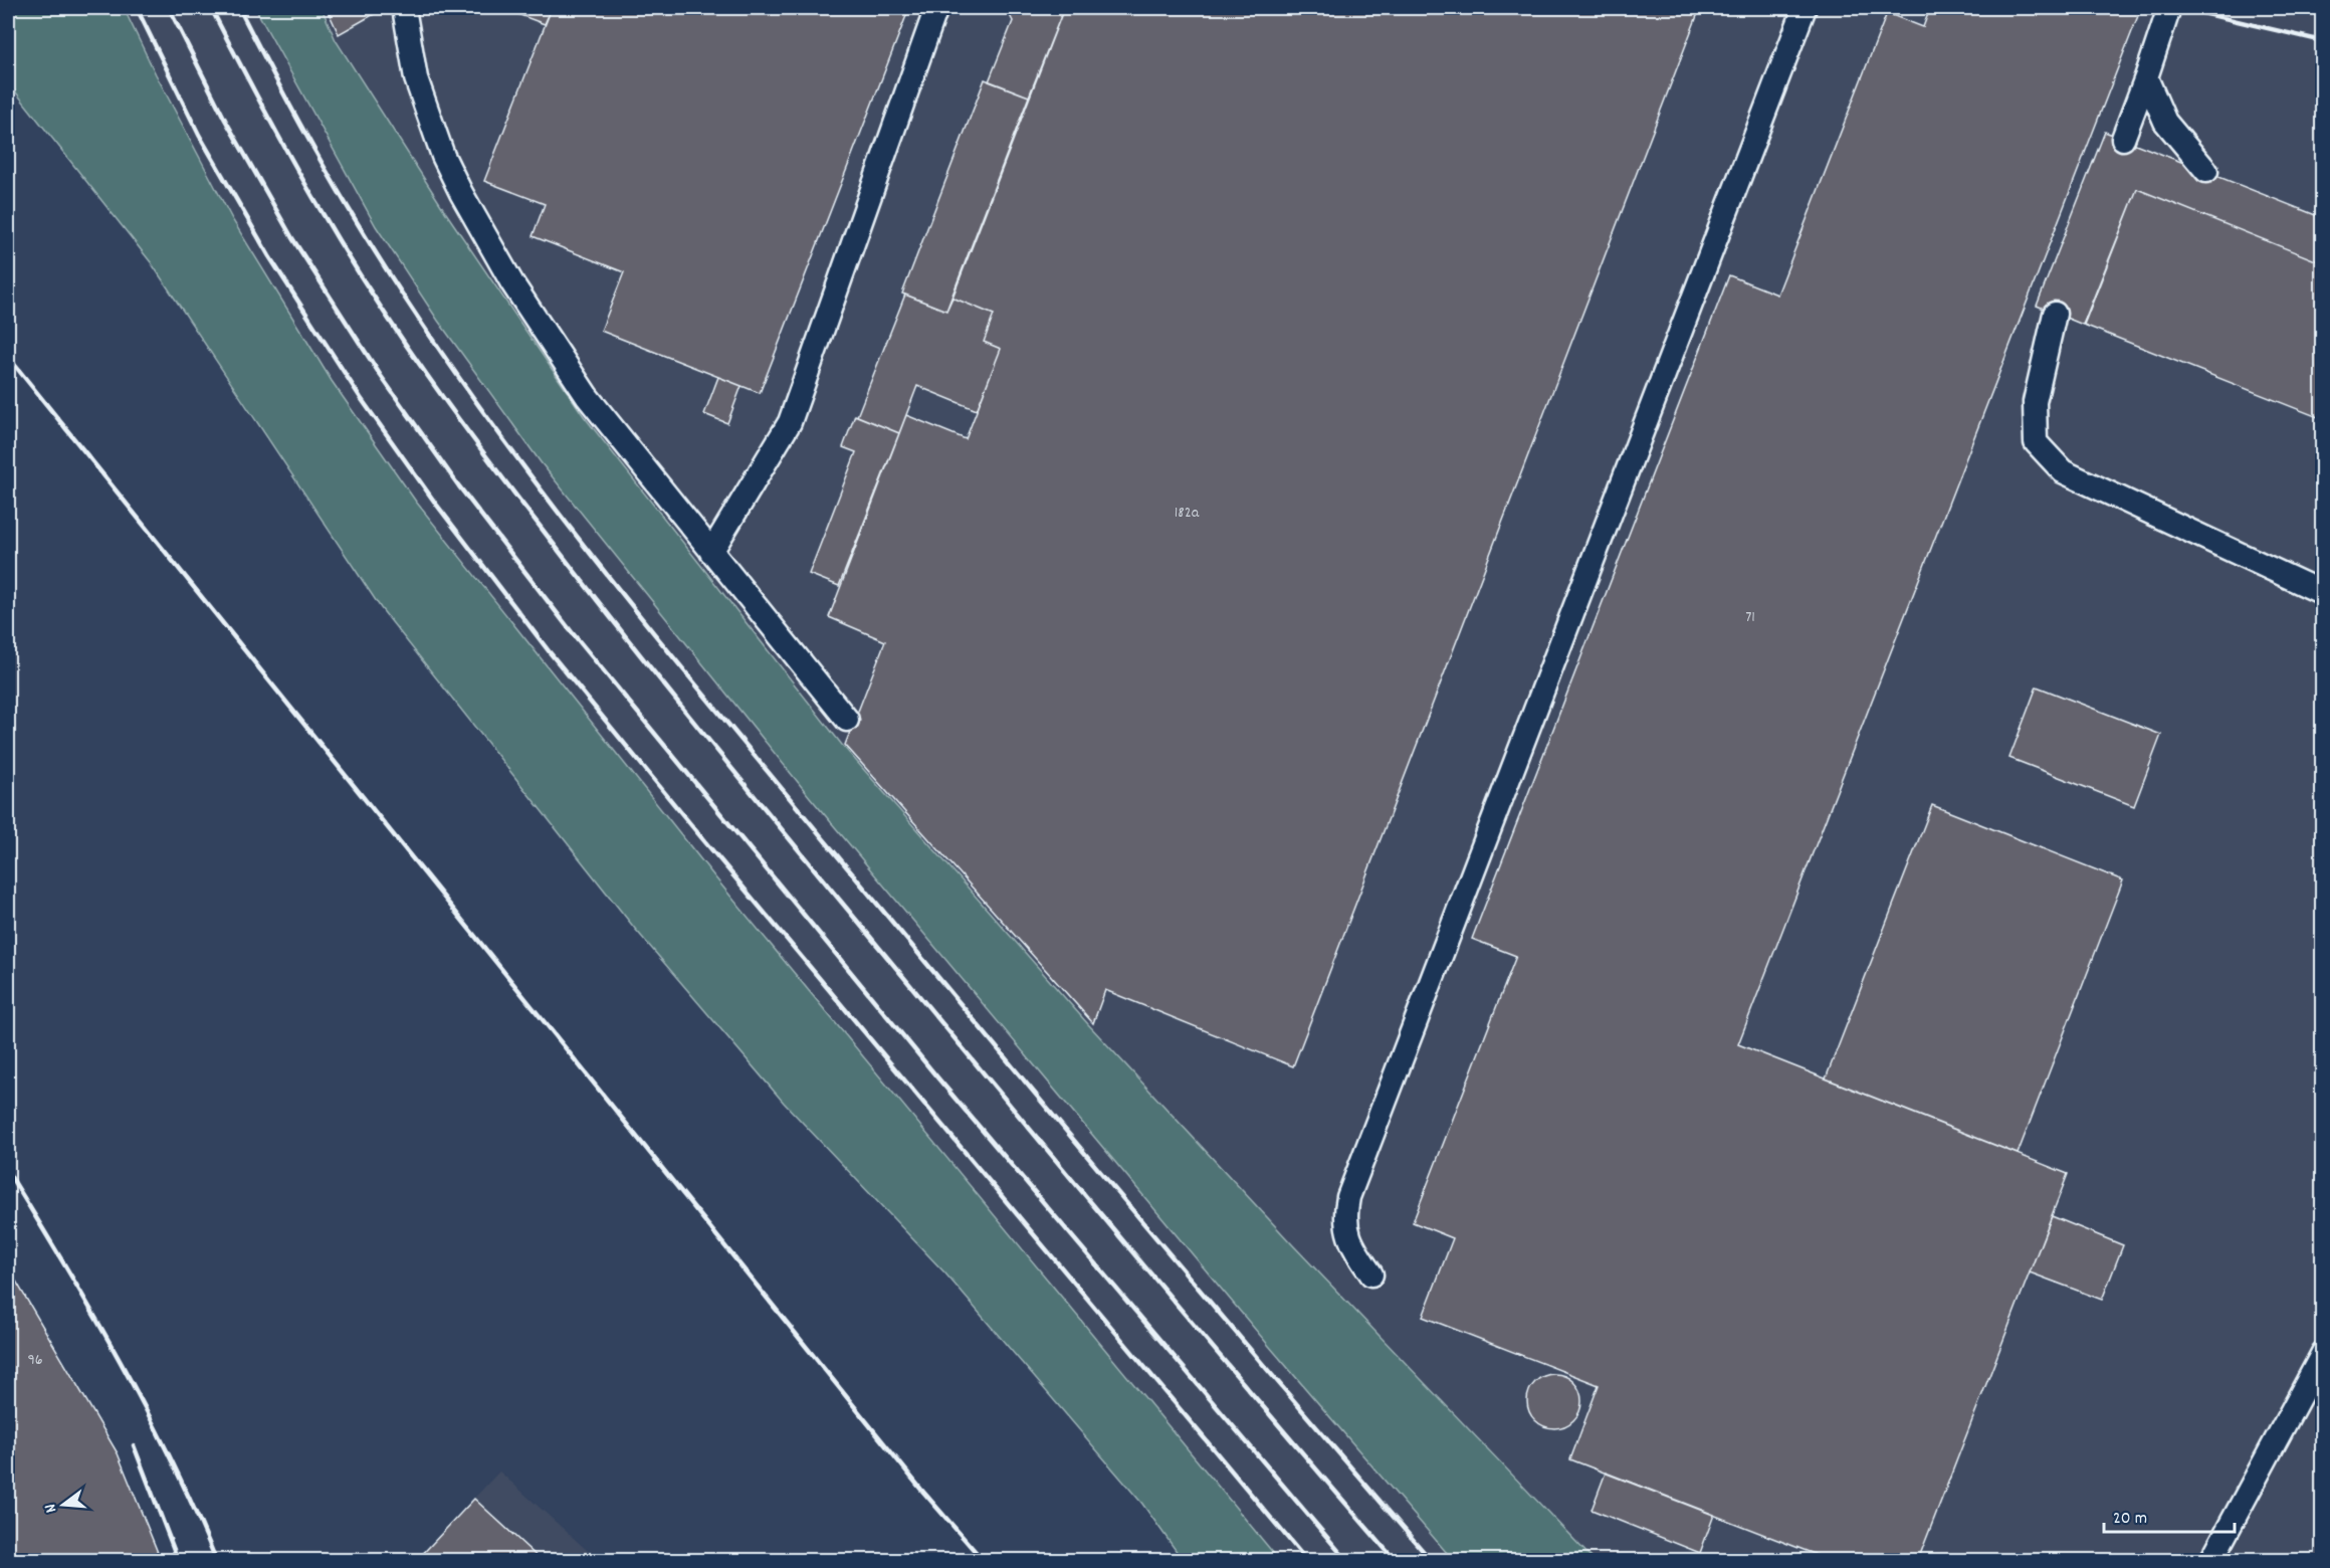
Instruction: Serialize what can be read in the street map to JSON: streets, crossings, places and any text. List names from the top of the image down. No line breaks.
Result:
{"house_numbers":["182a","71","96"],"scale_bar":"20 m","north":"left"}
